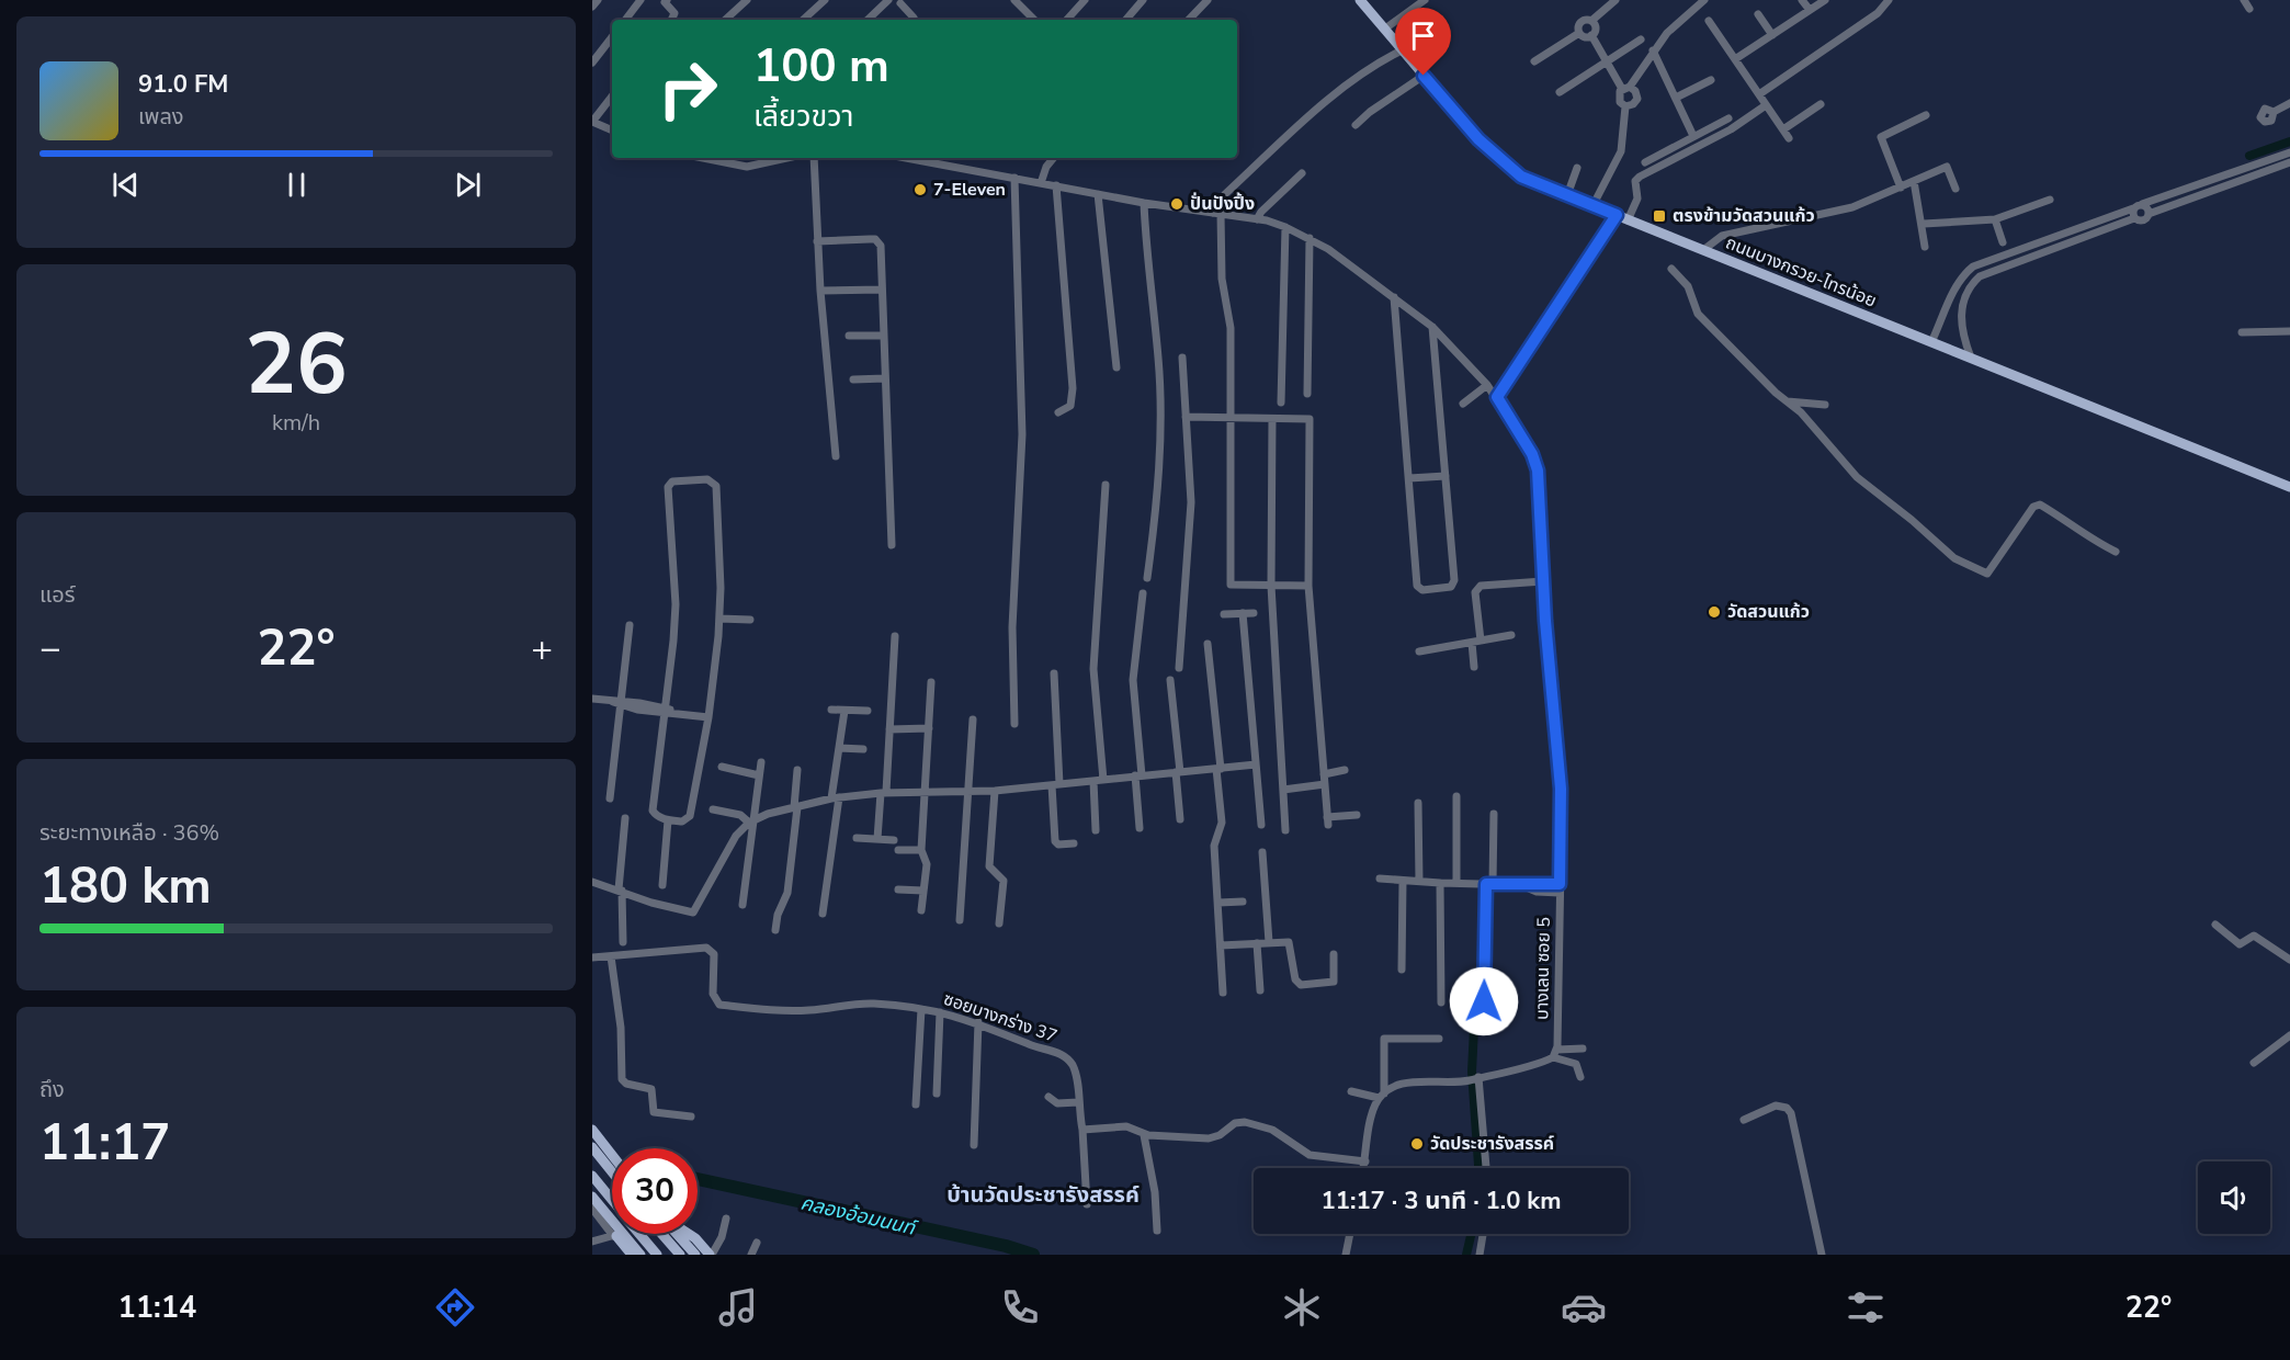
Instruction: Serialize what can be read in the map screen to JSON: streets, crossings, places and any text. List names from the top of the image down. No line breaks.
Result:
{"streets":{"main road":["ถนนบางกรวย-ไทรน้อย"],"street":["บางเลน ซอย 5","ซอยบางกร่าง 37"]},"districts":["บ้านวัดประชารังสรรค์"],"water":["คลองอ้อมนนท์"],"places":{"other":["7-Eleven","ปั่นปังปิ้ง","วัดสวนแก้ว","วัดประชารังสรรค์"],"transit":["ตรงข้ามวัดสวนแก้ว"]},"page":{"turn":["100 m","เลี้ยวขวา"],"song":["91.0 FM","เพลง"],"tile":[["26","km/h"],"แอร์",["ระยะทางเหลือ · 36%","180 km"],["ถึง","11:17"]],"heat":["−","22°","+"],"limit":"30","trip":"11:17 · 3 นาที · 1.0 km","tabs":["11:14","22°"]}}
